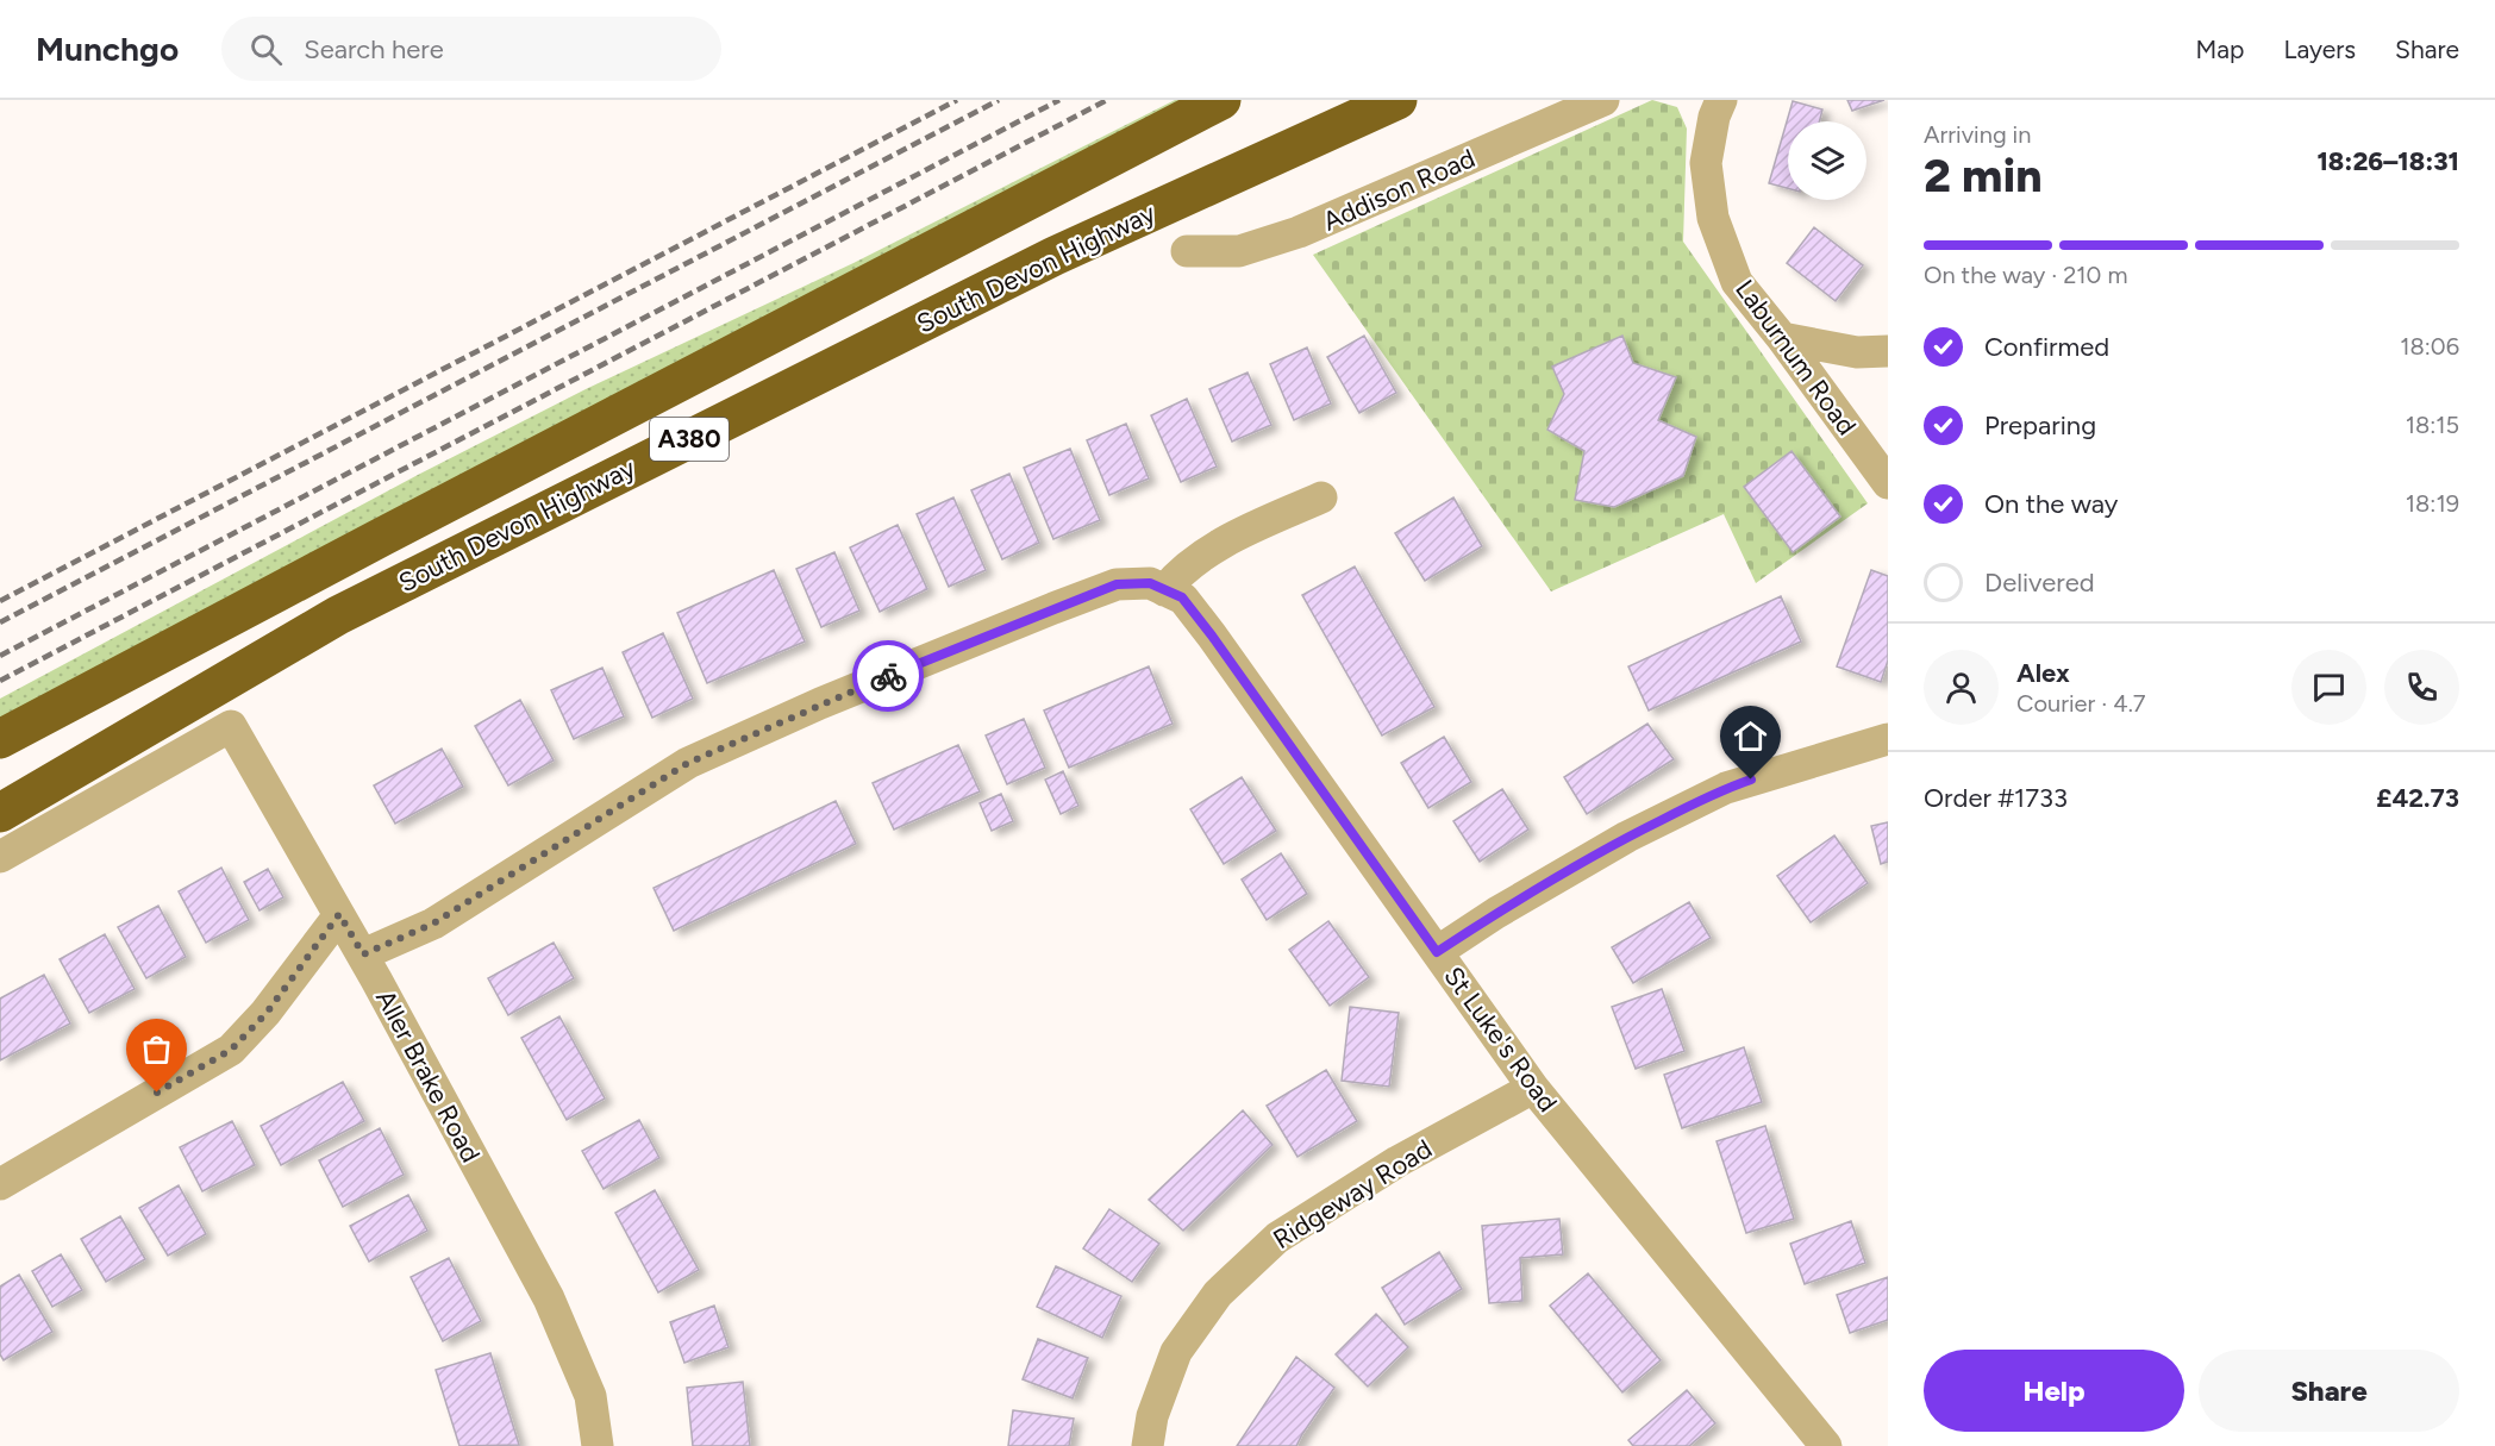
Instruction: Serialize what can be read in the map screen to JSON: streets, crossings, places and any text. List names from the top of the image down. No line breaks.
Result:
{"streets":{"highway":["South Devon Highway","A380"],"street":["Addison Road","Laburnum Road","St Luke's Road","Aller Brake Road","Ridgeway Road"]},"crossings":[["St Luke's Road","Aller Brake Road"],["St Luke's Road","Ridgeway Road"]],"page":{"header":"Munchgo","search":"Search here","nav":["Map","Layers","Share"],"heading":["2 min","Arriving in","18:26–18:31"],"panel":["Alex","Courier · 4.7","Order #1733","£42.73"],"bar":"On the way · 210 m","list":[["Confirmed","18:06"],["Preparing","18:15"],["On the way","18:19"],"Delivered"],"buttons":["Help","Share"]}}
